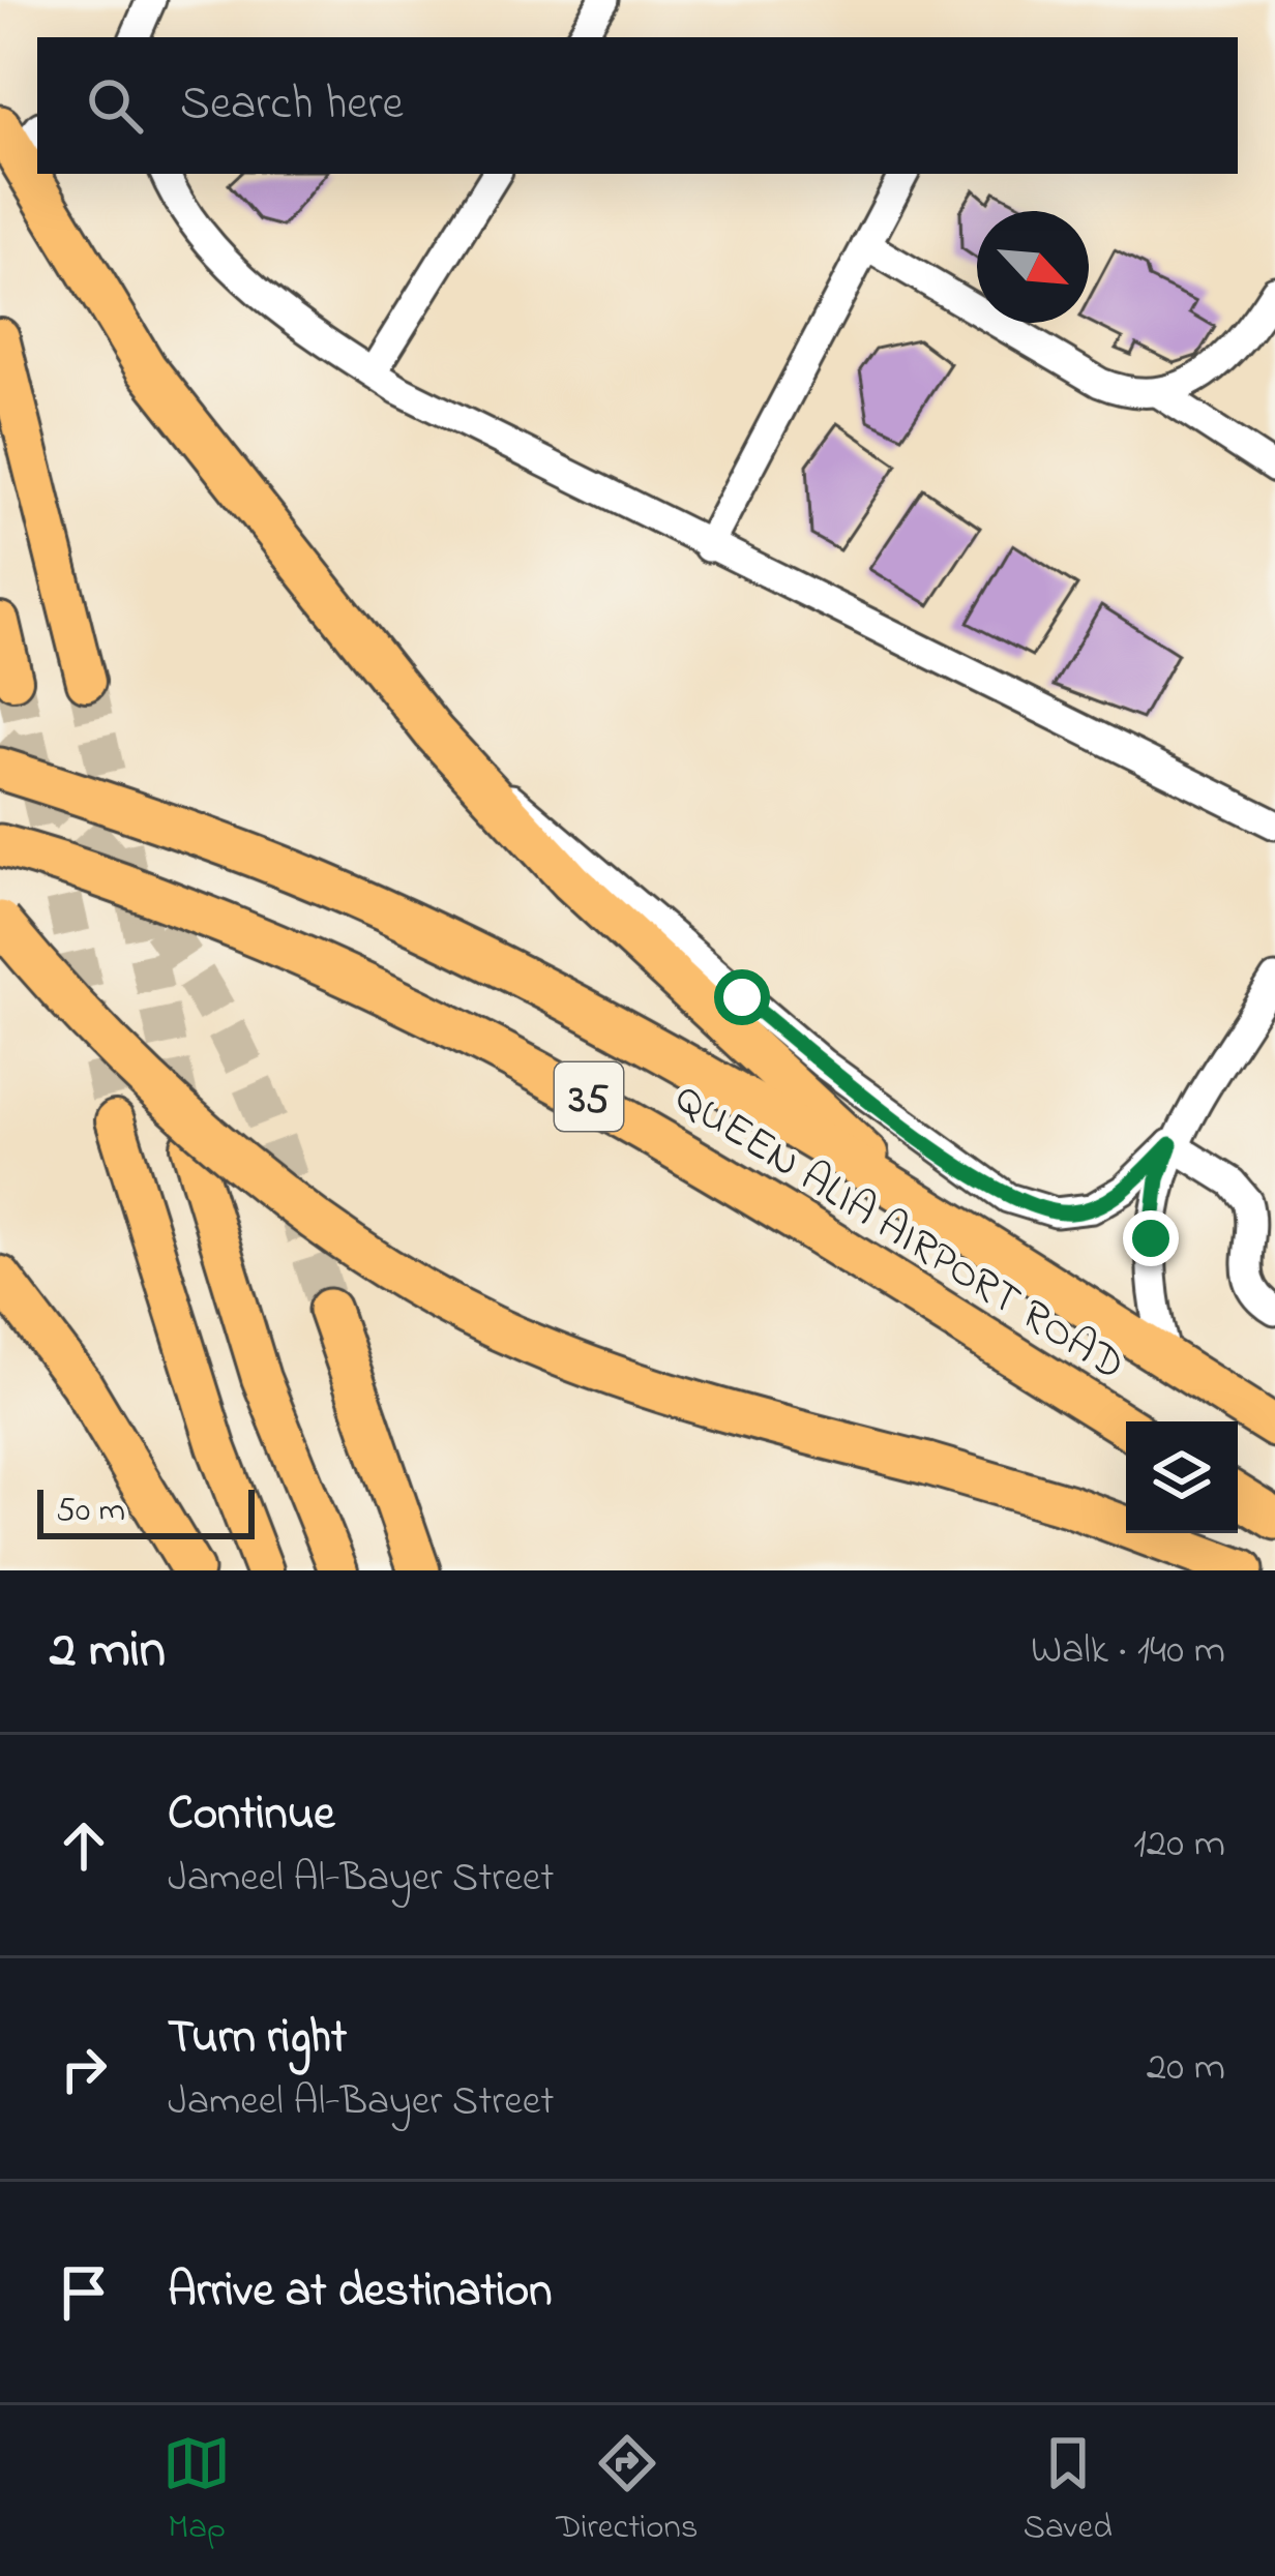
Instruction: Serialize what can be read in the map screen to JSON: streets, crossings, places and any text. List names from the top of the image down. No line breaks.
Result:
{"streets":{"highway":["35","QUEEN ALIA AIRPORT ROAD"]},"scale_bar":"50 m","north":"bottom right","page":{"search":"Search here","scale":"50 m","heading":["2 min","Walk · 140 m"],"list":[["Continue","Jameel Al-Bayer Street","120 m"],["Turn right","Jameel Al-Bayer Street","20 m"],"Arrive at destination"],"nav":["Map","Directions","Saved"]}}
